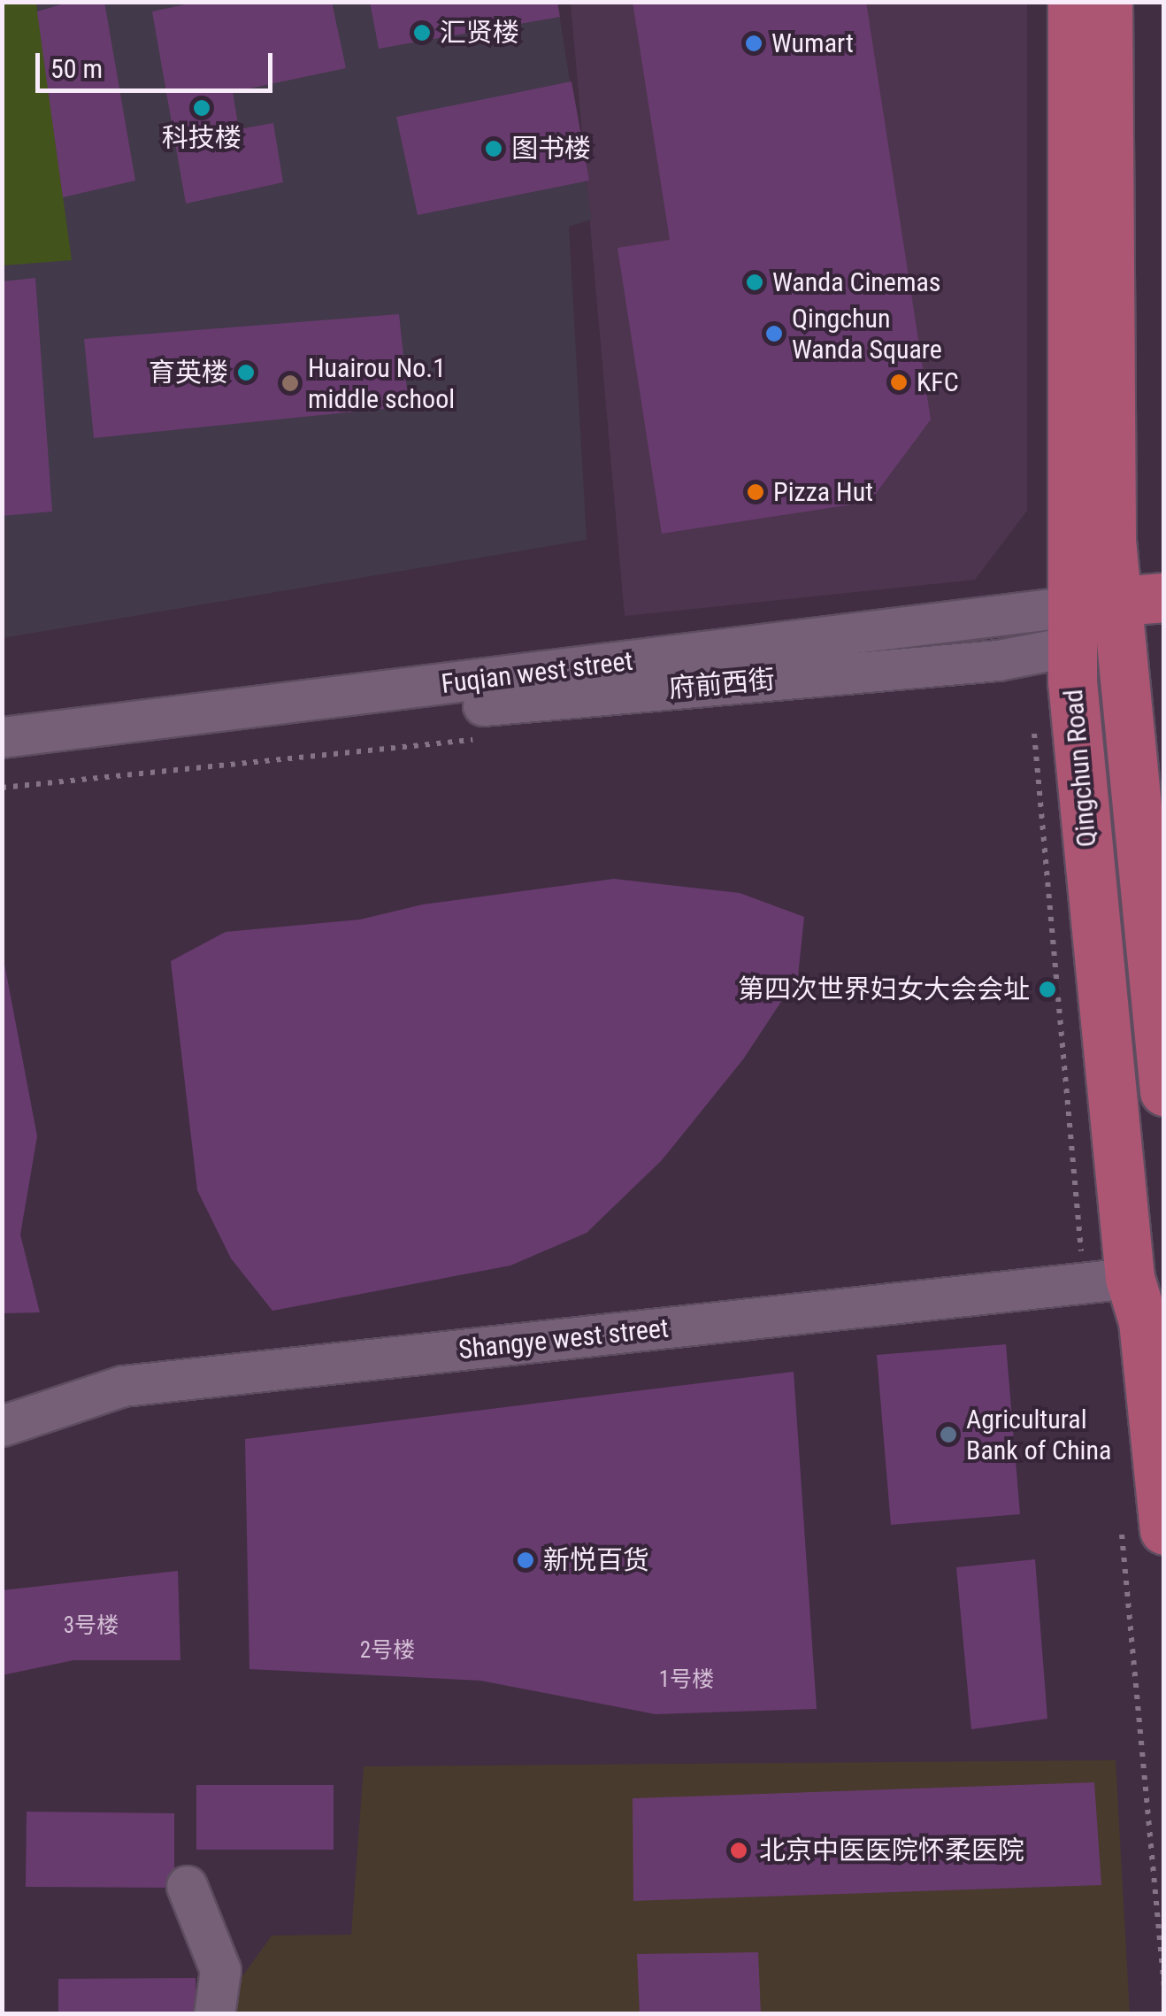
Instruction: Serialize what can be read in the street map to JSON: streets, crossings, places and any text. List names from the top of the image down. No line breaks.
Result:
{"streets":{"main road":["Qingchun Road"],"street":["Fuqian west street","府前西街","Shangye west street"]},"crossings":[["Fuqian west street","府前西街"],["Fuqian west street","Qingchun Road"],["府前西街","Qingchun Road"],["Qingchun Road","Shangye west street"]],"places":["汇贤楼","Wumart","科技楼","图书楼","Wanda Cinemas","Qingchun Wanda Square","育英楼","KFC","Huairou No.1 middle school","Pizza Hut","第四次世界妇女大会会址","Agricultural Bank of China","新悦百货","北京中医医院怀柔医院"],"house_numbers":["3号楼","2号楼","1号楼"],"scale_bar":"50 m"}
